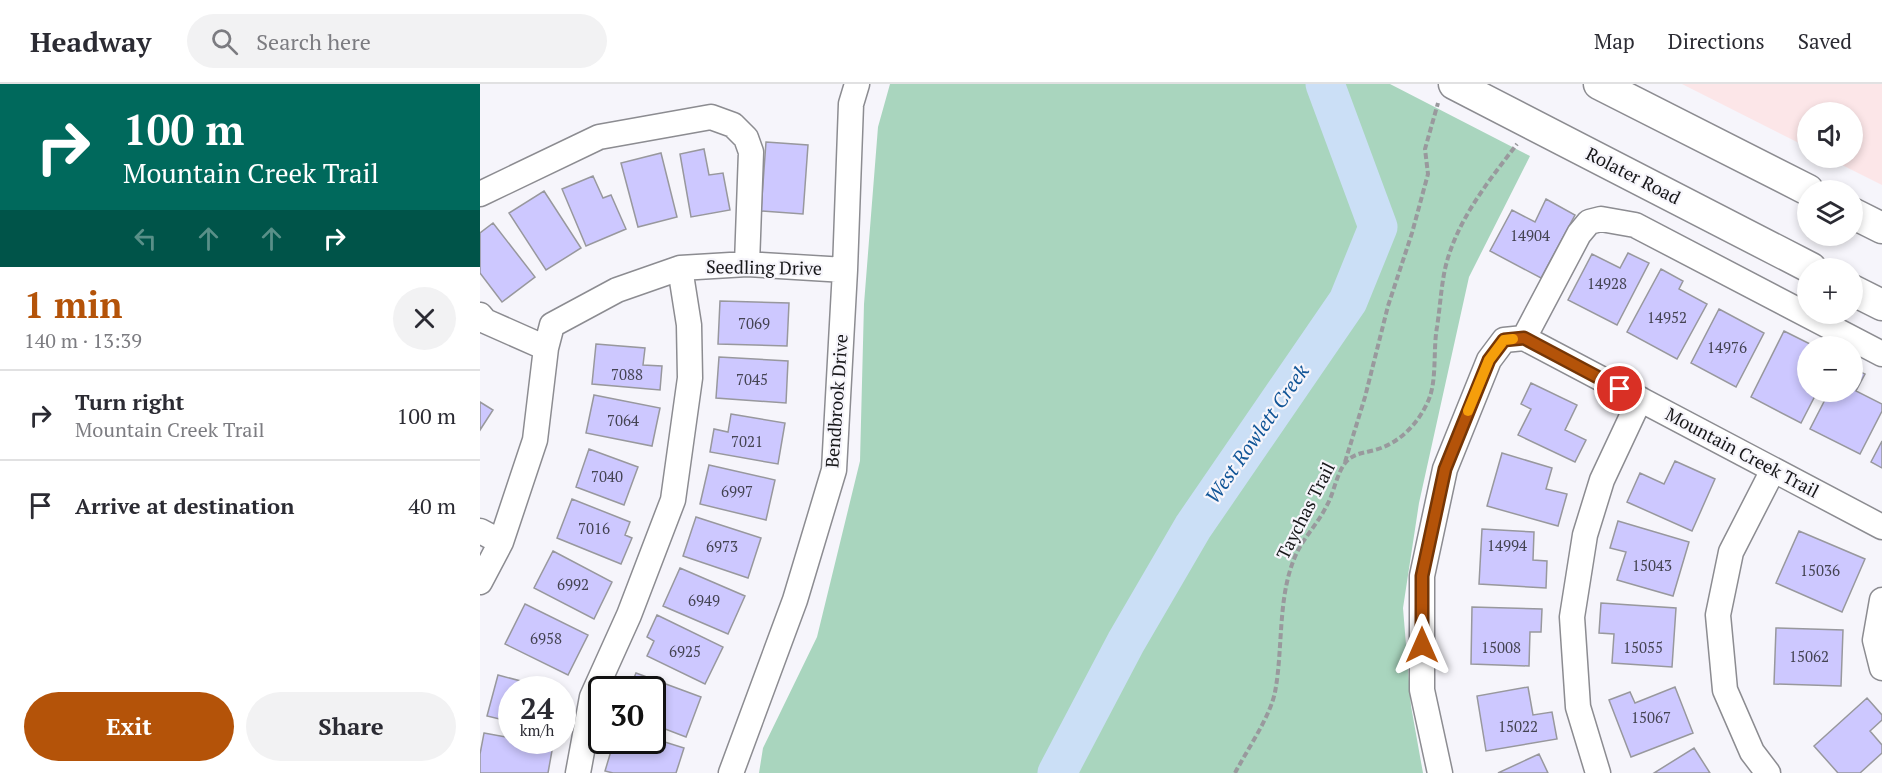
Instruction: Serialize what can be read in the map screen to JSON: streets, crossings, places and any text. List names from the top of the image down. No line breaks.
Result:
{"streets":{"main road":["Rolater Road"],"street":["Seedling Drive","Bendbrook Drive","Mountain Creek Trail"],"path":["Taychas Trail"]},"crossings":[["Seedling Drive","Bendbrook Drive"]],"water":["West Rowlett Creek"],"house_numbers":["14904","14928","14952","7069","14976","7088","7045","7064","7021","7040","6997","7016","14994","6973","15043","15036","6992","6949","6958","15008","15055","6925","15062","15067","15022"],"page":{"header":"Headway","search":"Search here","nav":["Map","Directions","Saved"],"turn":["100 m","Mountain Creek Trail"],"map_buttons":["+","−"],"heading":["1 min","140 m · 13:39"],"list":[{"name":"Turn right","note":"Mountain Creek Trail","value":"100 m"},{"name":"Arrive at destination","value":"40 m"}],"speed":"24 km/h","limit":"30","buttons":["Exit","Share"]}}
